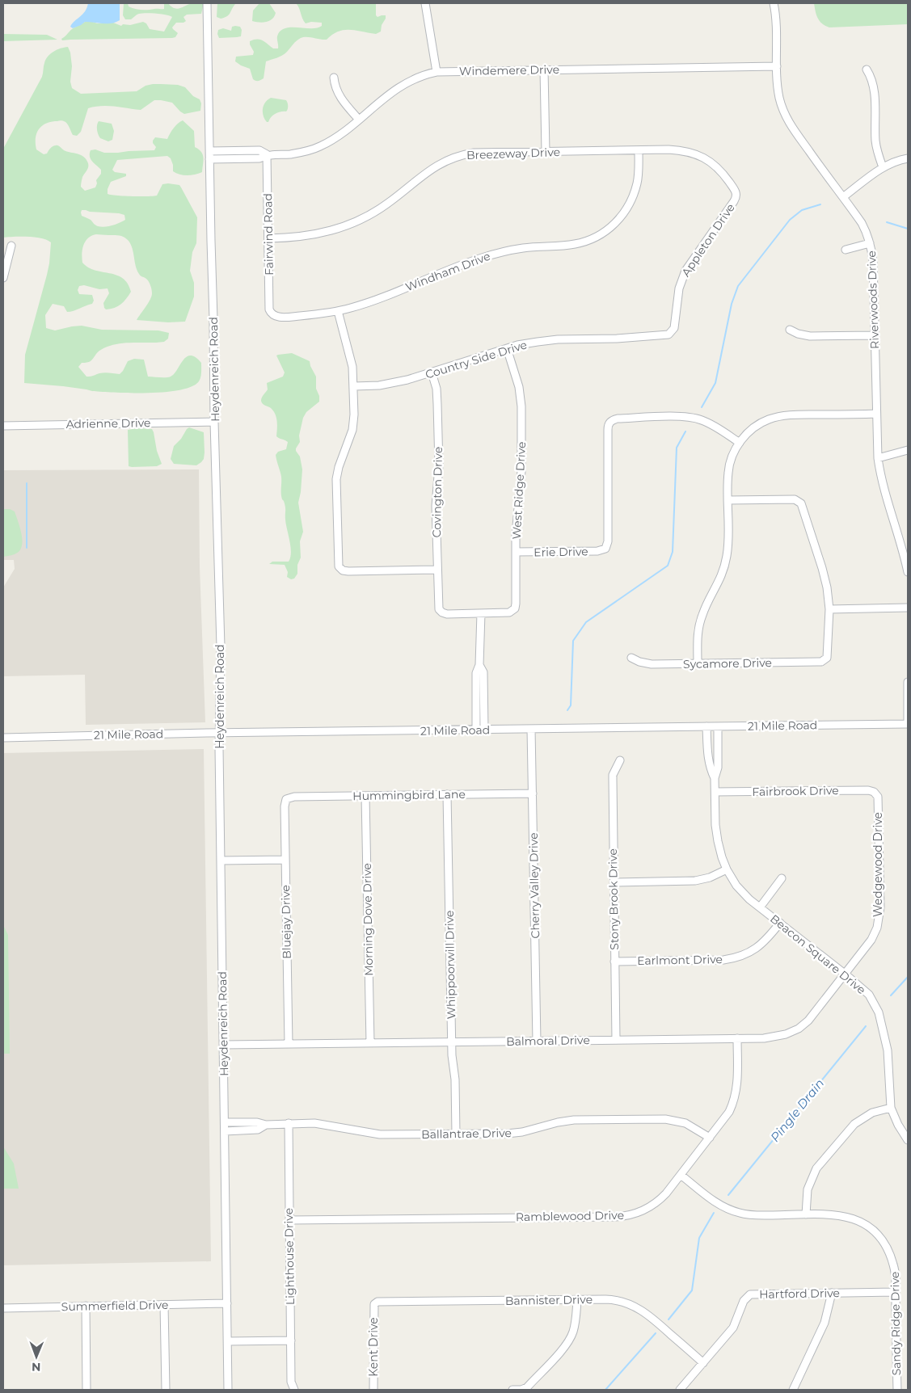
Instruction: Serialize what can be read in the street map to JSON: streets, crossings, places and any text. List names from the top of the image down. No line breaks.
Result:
{"streets":{"street":["Windemere Drive","Breezeway Drive","Fairwind Road","Appleton Drive","Windham Drive","Riverwoods Drive","Country Side Drive","Heydenreich Road","Adrienne Drive","West Ridge Drive","Covington Drive","Erie Drive","Sycamore Drive","21 Mile Road","Fairbrook Drive","Hummingbird Lane","Wedgewood Drive","Cherry Valley Drive","Stony Brook Drive","Morning Dove Drive","Bluejay Drive","Beacon Square Drive","Earlmont Drive","Whippoorwill Drive","Balmoral Drive","Ballantrae Drive","Ramblewood Drive","Lighthouse Drive","Hartford Drive","Bannister Drive","Summerfield Drive","Sandy Ridge Drive","Kent Drive"]},"crossings":[["Windemere Drive","Fairwind Road"],["Windemere Drive","Riverwoods Drive"],["Windemere Drive","Heydenreich Road"],["Breezeway Drive","Fairwind Road"],["Breezeway Drive","Appleton Drive"],["Breezeway Drive","Windham Drive"],["Fairwind Road","Windham Drive"],["Appleton Drive","Country Side Drive"],["Country Side Drive","West Ridge Drive"],["Country Side Drive","Covington Drive"],["Heydenreich Road","Adrienne Drive"],["Heydenreich Road","21 Mile Road"],["Heydenreich Road","Balmoral Drive"],["Heydenreich Road","Ballantrae Drive"],["Heydenreich Road","Summerfield Drive"],["West Ridge Drive","Covington Drive"],["West Ridge Drive","Erie Drive"],["21 Mile Road","Cherry Valley Drive"],["21 Mile Road","Beacon Square Drive"],["Fairbrook Drive","Wedgewood Drive"],["Fairbrook Drive","Beacon Square Drive"],["Hummingbird Lane","Cherry Valley Drive"],["Hummingbird Lane","Morning Dove Drive"],["Hummingbird Lane","Bluejay Drive"],["Hummingbird Lane","Whippoorwill Drive"],["Wedgewood Drive","Beacon Square Drive"],["Wedgewood Drive","Balmoral Drive"],["Cherry Valley Drive","Balmoral Drive"],["Stony Brook Drive","Earlmont Drive"],["Stony Brook Drive","Balmoral Drive"],["Morning Dove Drive","Balmoral Drive"],["Bluejay Drive","Balmoral Drive"],["Beacon Square Drive","Earlmont Drive"],["Beacon Square Drive","Balmoral Drive"],["Whippoorwill Drive","Balmoral Drive"],["Whippoorwill Drive","Ballantrae Drive"],["Balmoral Drive","Ramblewood Drive"],["Ballantrae Drive","Ramblewood Drive"],["Ballantrae Drive","Lighthouse Drive"],["Ramblewood Drive","Lighthouse Drive"],["Ramblewood Drive","Sandy Ridge Drive"],["Hartford Drive","Bannister Drive"],["Hartford Drive","Sandy Ridge Drive"],["Bannister Drive","Kent Drive"]],"water":["Pingle Drain"],"north":"bottom"}
